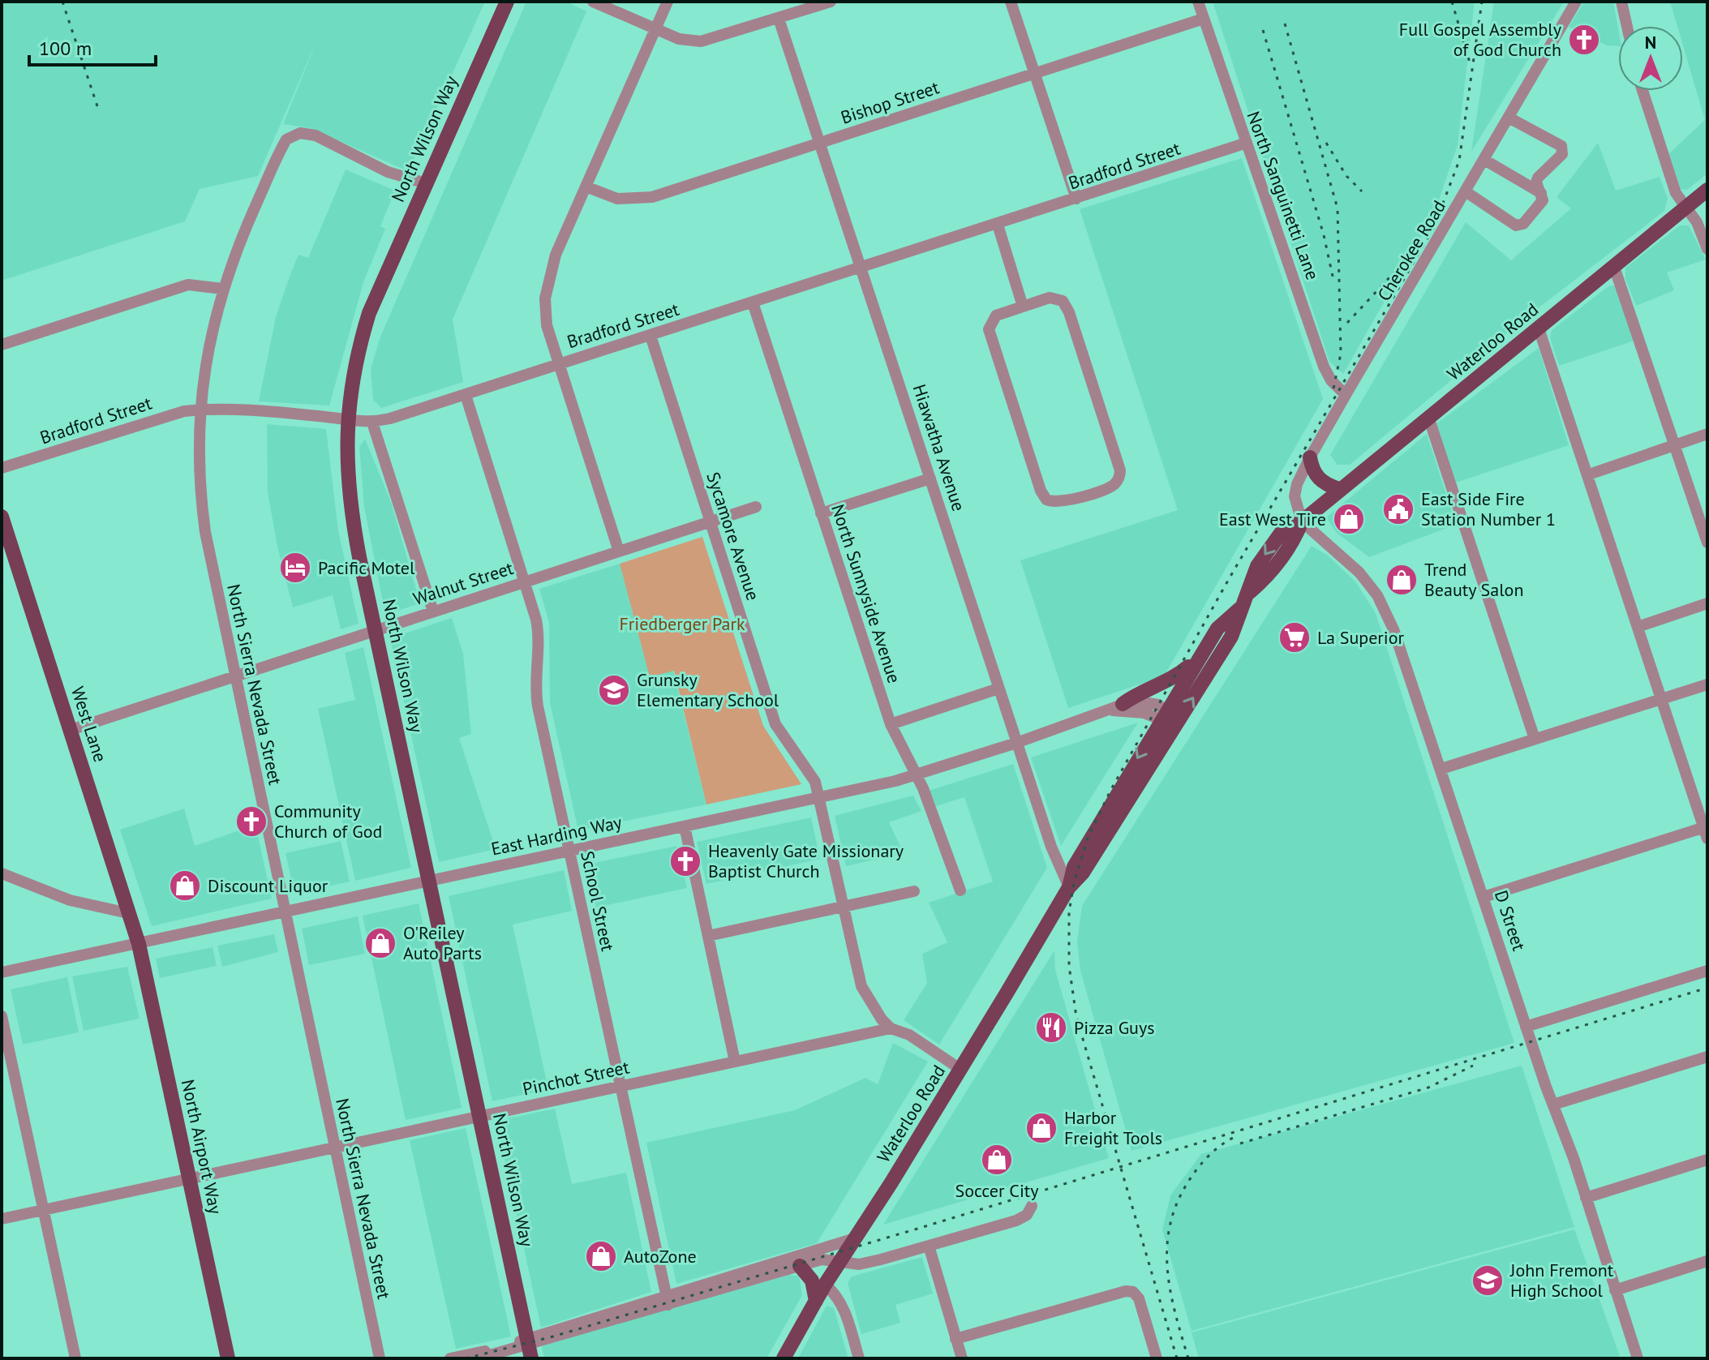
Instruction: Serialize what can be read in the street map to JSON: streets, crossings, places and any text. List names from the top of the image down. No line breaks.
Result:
{"streets":{"main road":["North Wilson Way","Waterloo Road","West Lane","North Airport Way"],"street":["Bishop Street","Bradford Street","North Sanguinetti Lane","Cherokee Road","Hiawatha Avenue","Sycamore Avenue","Walnut Street","North Sunnyside Avenue","North Sierra Nevada Street","East Harding Way","School Street","D Street","Pinchot Street"]},"crossings":[["Bishop Street","North Sanguinetti Lane"],["Bishop Street","Hiawatha Avenue"],["North Wilson Way","Bradford Street"],["North Wilson Way","Walnut Street"],["North Wilson Way","North Sierra Nevada Street"],["North Wilson Way","East Harding Way"],["North Wilson Way","Pinchot Street"],["Bradford Street","North Sanguinetti Lane"],["Bradford Street","Hiawatha Avenue"],["Bradford Street","Sycamore Avenue"],["Bradford Street","North Sunnyside Avenue"],["Bradford Street","North Sierra Nevada Street"],["Bradford Street","School Street"],["North Sanguinetti Lane","Cherokee Road"],["Cherokee Road","Waterloo Road"],["Cherokee Road","D Street"],["Waterloo Road","Hiawatha Avenue"],["Waterloo Road","Sycamore Avenue"],["Waterloo Road","East Harding Way"],["Waterloo Road","D Street"],["Hiawatha Avenue","East Harding Way"],["Sycamore Avenue","Walnut Street"],["Sycamore Avenue","East Harding Way"],["Sycamore Avenue","Pinchot Street"],["Walnut Street","North Sierra Nevada Street"],["Walnut Street","West Lane"],["Walnut Street","School Street"],["North Sunnyside Avenue","East Harding Way"],["North Sierra Nevada Street","East Harding Way"],["North Sierra Nevada Street","Pinchot Street"],["West Lane","East Harding Way"],["West Lane","North Airport Way"],["East Harding Way","School Street"],["East Harding Way","North Airport Way"],["School Street","Pinchot Street"],["Pinchot Street","North Airport Way"]],"parks":["Friedberger Park"],"places":{"church":["Full Gospel Assembly of God Church","Community Church of God","Heavenly Gate Missionary Baptist Church"],"public building":["East Side Fire Station Number 1"],"shop":["East West Tire","Trend Beauty Salon","Discount Liquor","O'Reiley Auto Parts","Harbor Freight Tools","Soccer City","AutoZone"],"hotel":["Pacific Motel"],"supermarket":["La Superior"],"school or university":["Grunsky Elementary School","John Fremont High School"],"restaurant":["Pizza Guys"]},"scale_bar":"100 m","north":"top"}
